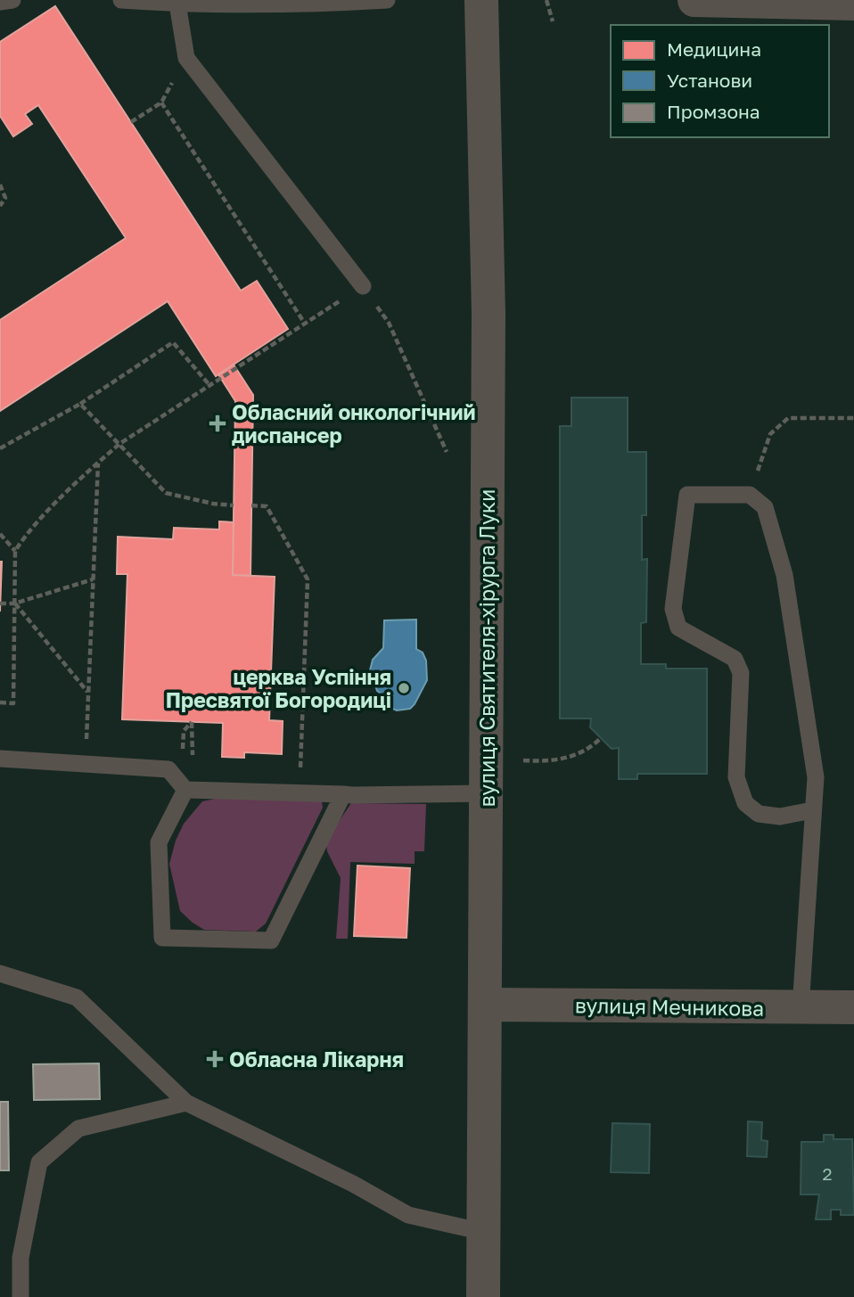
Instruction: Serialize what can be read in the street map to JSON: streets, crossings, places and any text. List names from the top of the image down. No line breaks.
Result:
{"streets":{"street":["вулиця Святителя-хірурга Луки","вулиця Мечникова"]},"crossings":[["вулиця Святителя-хірурга Луки","вулиця Мечникова"]],"places":{"health":["Обласний онкологічний диспансер","Обласна Лікарня"],"other":["церква Успіння Пресвятої Богородиці"]},"house_numbers":["2"],"legend":["Медицина","Установи","Промзона"]}
